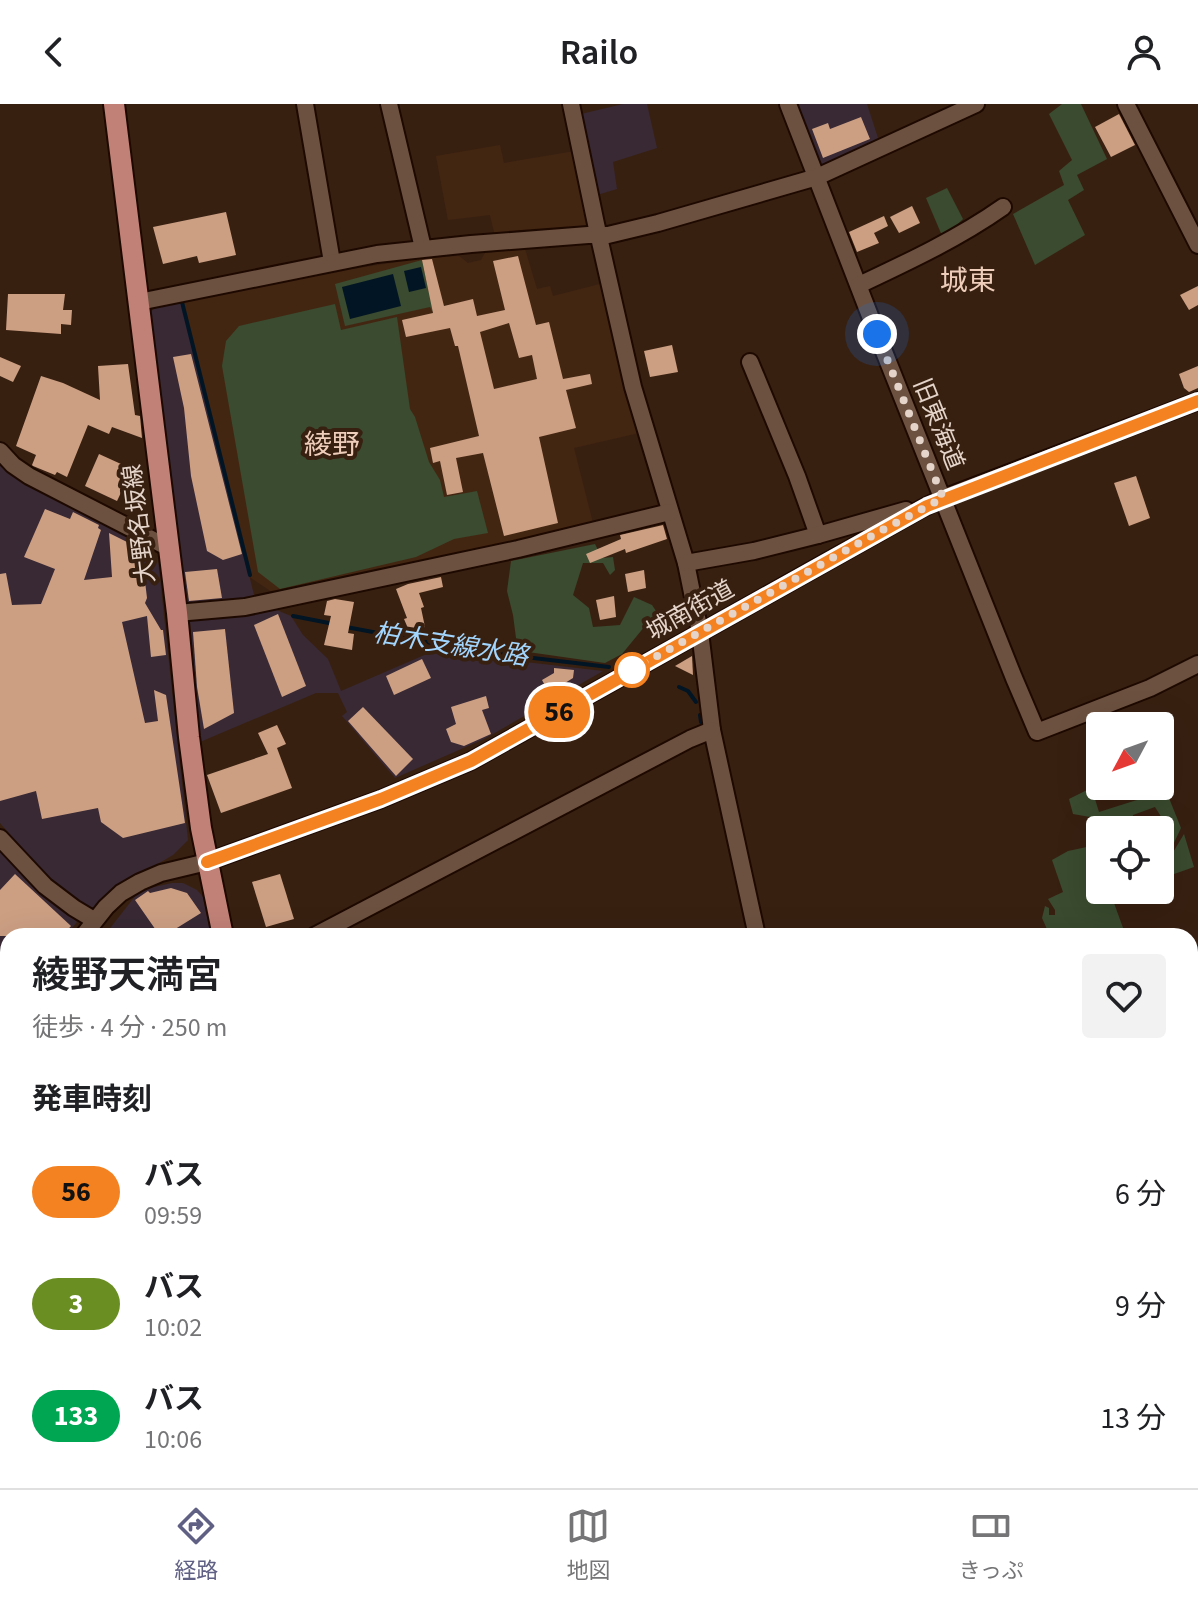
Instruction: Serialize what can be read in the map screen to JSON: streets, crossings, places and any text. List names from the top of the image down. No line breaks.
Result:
{"streets":{"main road":["大野名坂線"],"street":["旧東海道","城南街道"]},"crossings":[["旧東海道","城南街道"],["大野名坂線","城南街道"]],"districts":["城東","綾野"],"water":["柏木支線水路"],"lines":["bus line 56"],"north":"bottom left","page":{"header":"Railo","on_map":"56","heading":[["綾野天満宮","徒歩 · 4 分 · 250 m"],"発車時刻"],"list":[{"mark":"56","name":"バス","note":"09:59","value":"6 分"},{"mark":"3","name":"バス","note":"10:02","value":"9 分"},{"mark":"133","name":"バス","note":"10:06","value":"13 分"}],"tabs":["経路","地図","きっぷ"]}}
